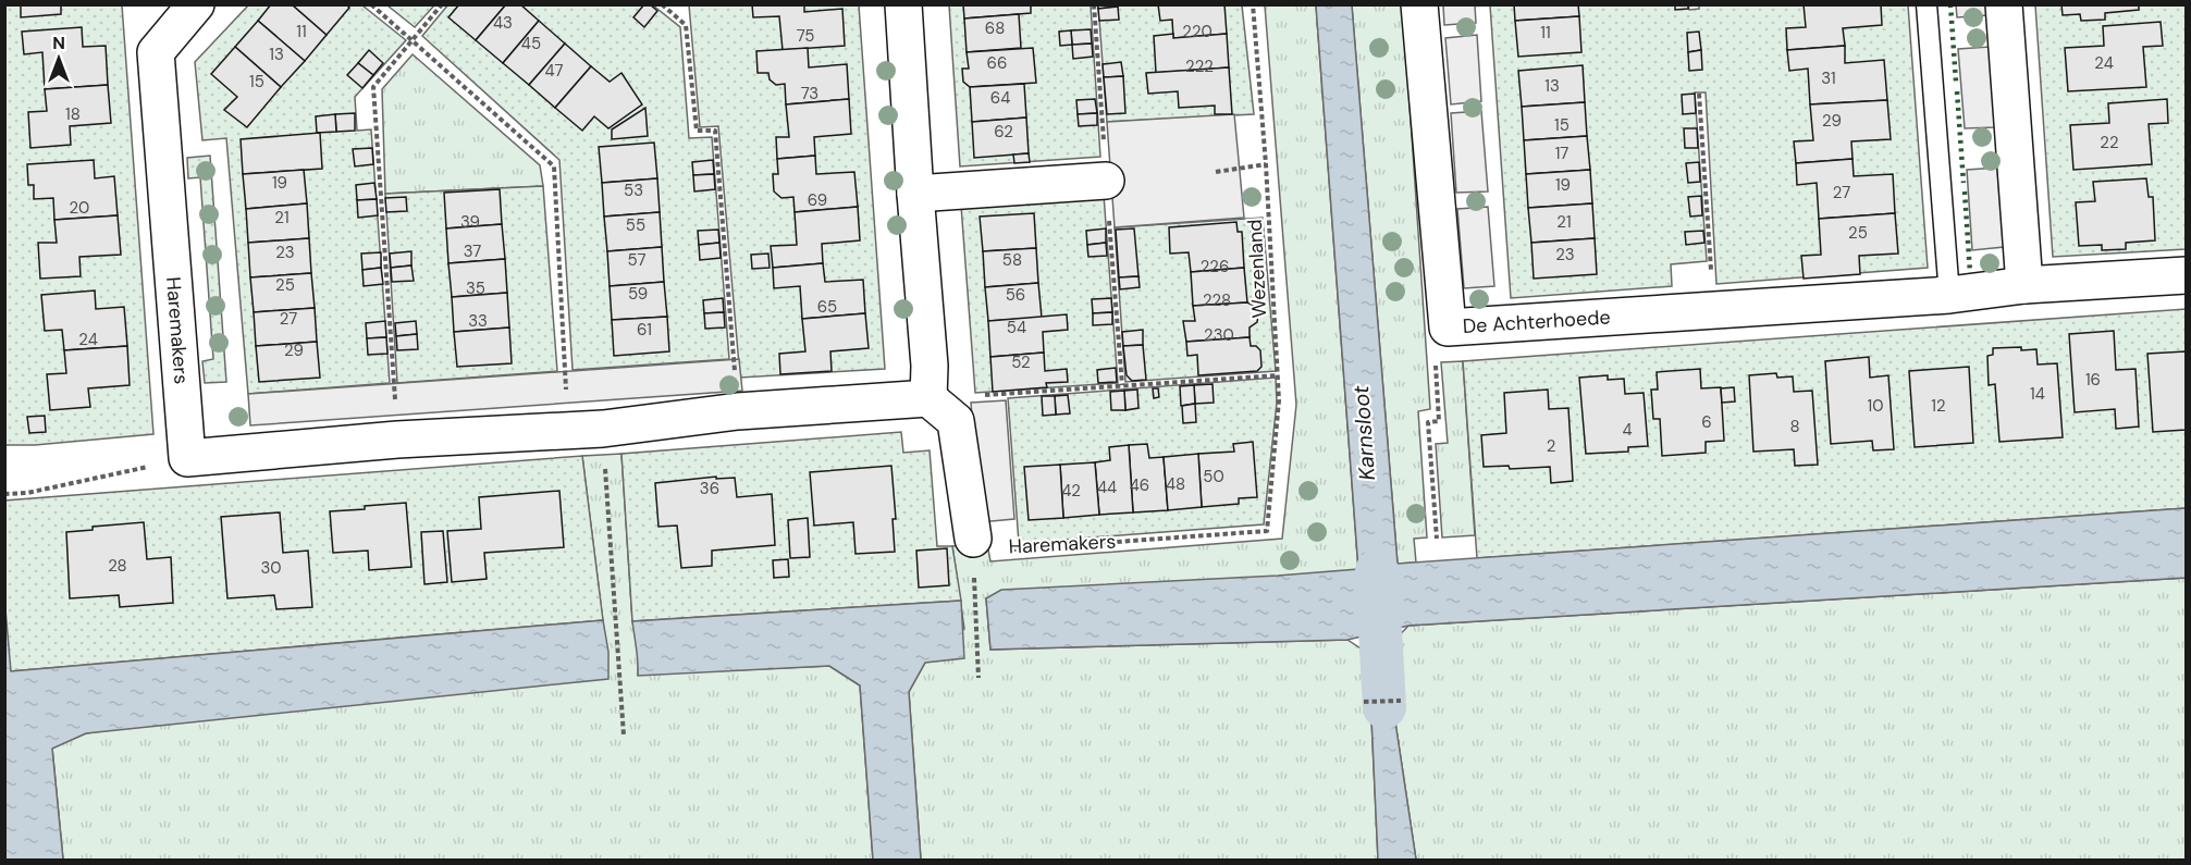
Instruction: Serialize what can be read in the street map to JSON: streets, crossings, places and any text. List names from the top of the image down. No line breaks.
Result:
{"streets":{"street":["De Achterhoede","Haremakers"],"path":["Wezenland"]},"crossings":[["Wezenland","Haremakers"]],"water":["Karnsloot"],"house_numbers":["43","68","11","220","11","75","45","13","66","24","222","47","31","15","13","73","64","18","29","15","62","22","17","19","19","53","27","69","20","21","39","21","55","25","37","23","23","57","58","226","25","35","59","56","228","65","27","33","54","61","230","24","29","52","16","14","10","12","6","8","4","2","50","48","46","44","36","42","28","30"],"north":"top"}
